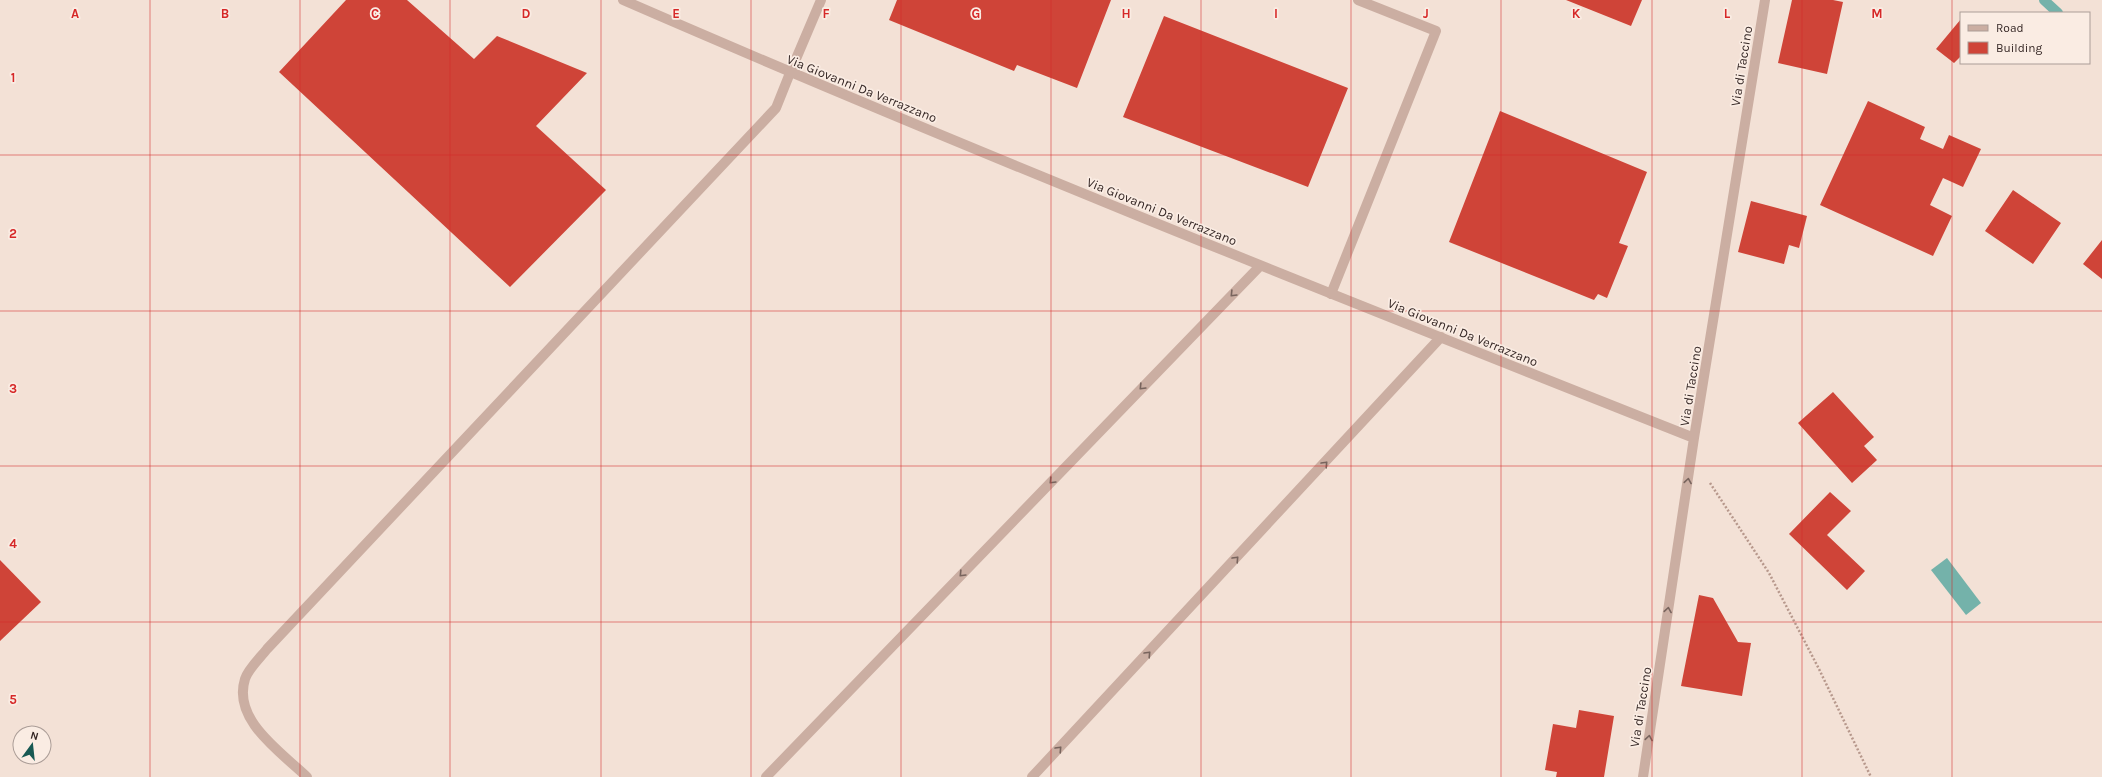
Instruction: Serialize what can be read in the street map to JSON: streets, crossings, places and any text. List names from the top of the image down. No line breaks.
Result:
{"streets":{"street":["Via di Taccino","Via Giovanni Da Verrazzano"]},"crossings":[["Via di Taccino","Via Giovanni Da Verrazzano"]],"one_way":["Via di Taccino"],"legend":["Road","Building"],"north":"top","grid":{"columns":["A","B","C","D","E","F","G","H","I","J","K","L","M"],"rows":["1","2","3","4","5"]}}
